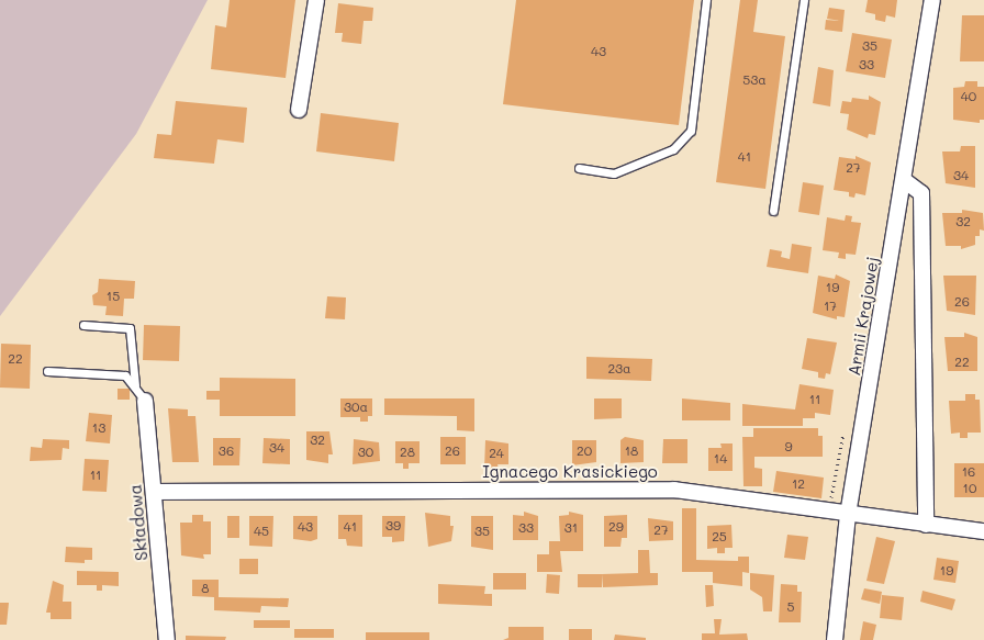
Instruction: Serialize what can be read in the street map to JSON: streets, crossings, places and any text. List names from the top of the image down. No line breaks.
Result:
{"streets":{"street":["Armii Krajowej","Ignacego Krasickiego","Składowa"]},"crossings":[["Armii Krajowej","Ignacego Krasickiego"],["Ignacego Krasickiego","Składowa"]],"house_numbers":["35","43","33","53a","40","41","27","34","32","19","15","26","17","22","22","23a","11","30a","13","32","9","34","36","26","20","18","30","28","24","14","16","11","12","10","39","43","41","29","33","31","27","45","35","25","19","8","5"]}
